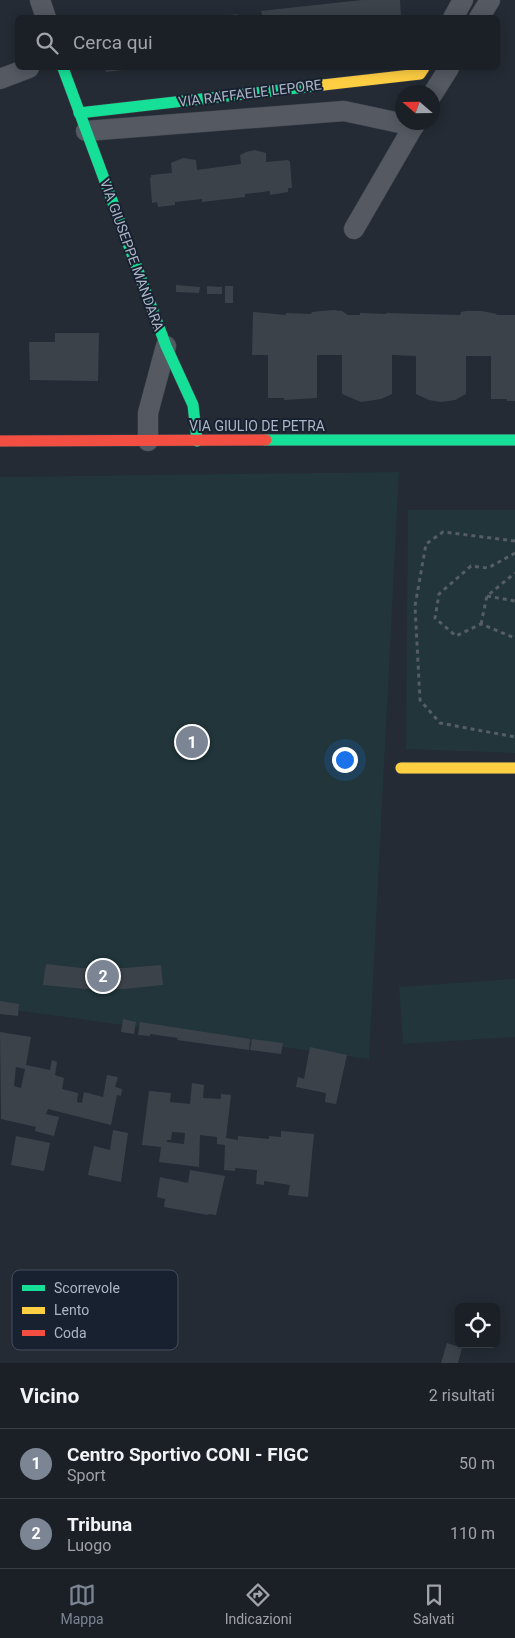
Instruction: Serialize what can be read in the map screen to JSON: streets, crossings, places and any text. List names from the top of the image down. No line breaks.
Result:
{"streets":{"street":["VIA RAFFAELE LEPORE","VIA GIUSEPPE MANDARA","VIA GIULIO DE PETRA"]},"crossings":[["VIA RAFFAELE LEPORE","VIA GIUSEPPE MANDARA"],["VIA GIUSEPPE MANDARA","VIA GIULIO DE PETRA"]],"legend":["Scorrevole","Lento","Coda"],"north":"left","page":{"search":"Cerca qui","pins":["1","2"],"heading":["Vicino","2 risultati"],"list":[{"mark":"1","name":"Centro Sportivo CONI - FIGC","note":"Sport","value":"50 m"},{"mark":"2","name":"Tribuna","note":"Luogo","value":"110 m"}],"nav":["Mappa","Indicazioni","Salvati"]}}
